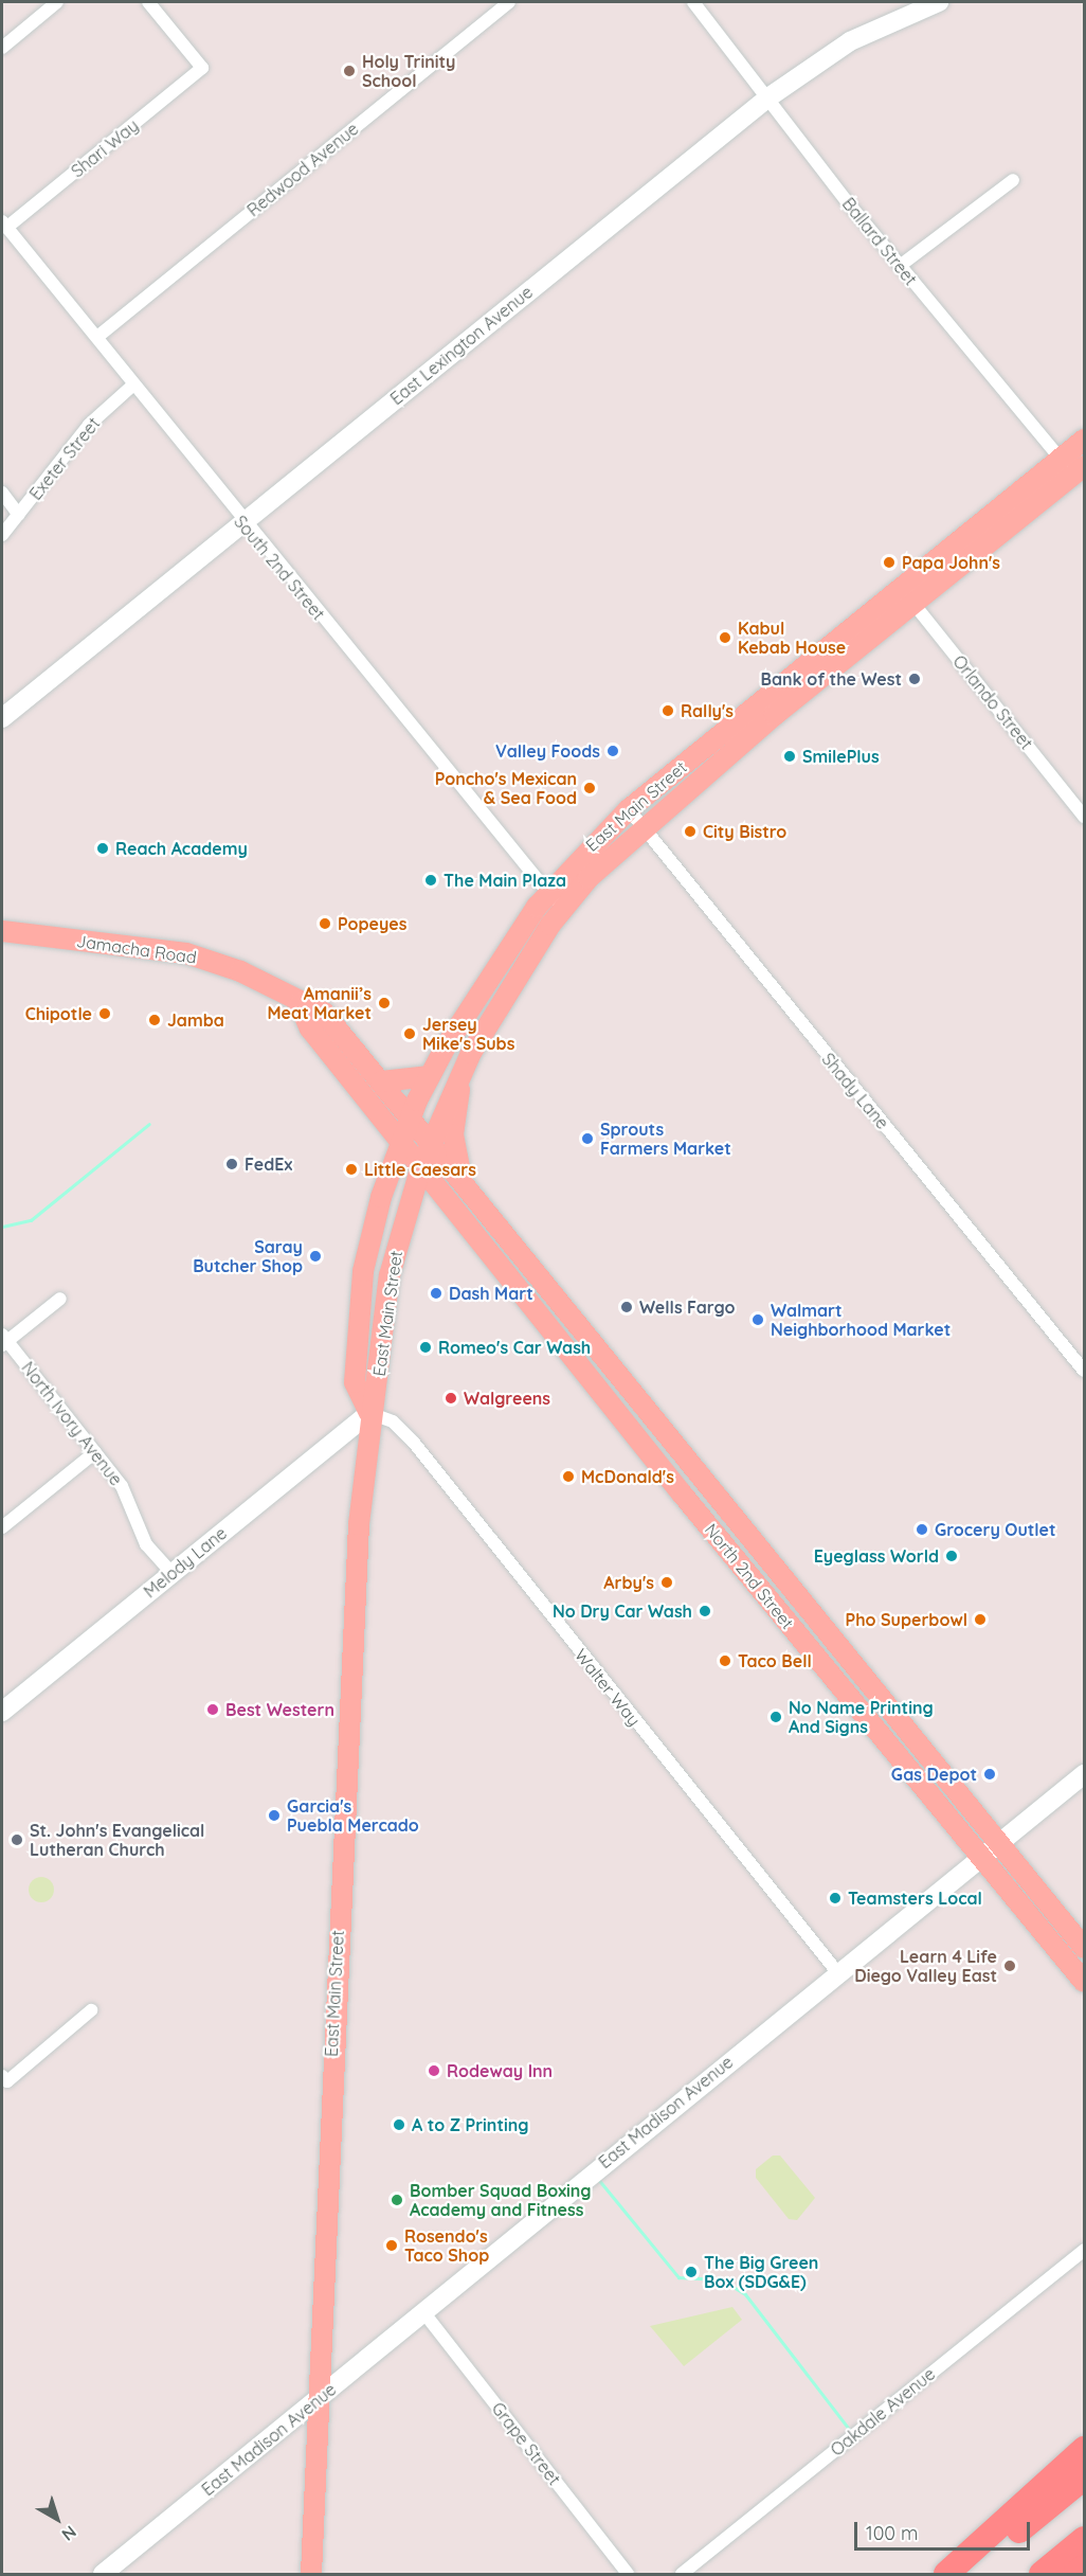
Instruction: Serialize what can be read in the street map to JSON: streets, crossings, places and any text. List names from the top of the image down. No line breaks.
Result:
{"streets":{"main road":["East Main Street","Jamacha Road","North 2nd Street"],"street":["Shari Way","Redwood Avenue","Ballard Street","East Lexington Avenue","Exeter Street","South 2nd Street","Orlando Street","Shady Lane","North Ivory Avenue","Melody Lane","Walter Way","East Madison Avenue","Oakdale Avenue","Grape Street"]},"crossings":[["Shari Way","South 2nd Street"],["Redwood Avenue","South 2nd Street"],["Ballard Street","East Lexington Avenue"],["Ballard Street","East Main Street"],["East Lexington Avenue","South 2nd Street"],["Exeter Street","South 2nd Street"],["South 2nd Street","East Main Street"],["Orlando Street","East Main Street"],["East Main Street","Jamacha Road"],["East Main Street","Shady Lane"],["East Main Street","Melody Lane"],["East Main Street","North 2nd Street"],["East Main Street","Walter Way"],["East Main Street","East Madison Avenue"],["Jamacha Road","North 2nd Street"],["North Ivory Avenue","Melody Lane"],["Melody Lane","Walter Way"],["North 2nd Street","East Madison Avenue"],["Walter Way","East Madison Avenue"],["East Madison Avenue","Grape Street"]],"places":["Holy Trinity School","Papa John's","Kabul Kebab House","Bank of the West","Rally's","Valley Foods","SmilePlus","Poncho's Mexican & Sea Food","City Bistro","Reach Academy","The Main Plaza","Popeyes","Amanii’s Meat Market","Chipotle","Jamba","Jersey Mike's Subs","Sprouts Farmers Market","FedEx","Little Caesars","Saray Butcher Shop","Dash Mart","Wells Fargo","Walmart Neighborhood Market","Romeo's Car Wash","Walgreens","McDonald's","Grocery Outlet","Eyeglass World","Arby's","No Dry Car Wash","Pho Superbowl","Taco Bell","Best Western","No Name Printing And Signs","Gas Depot","Garcia's Puebla Mercado","St. John's Evangelical Lutheran Church","Teamsters Local","Learn 4 Life Diego Valley East","Rodeway Inn","A to Z Printing","Bomber Squad Boxing Academy and Fitness","Rosendo's Taco Shop","The Big Green Box (SDG&E)"],"scale_bar":"100 m","north":"bottom right"}
